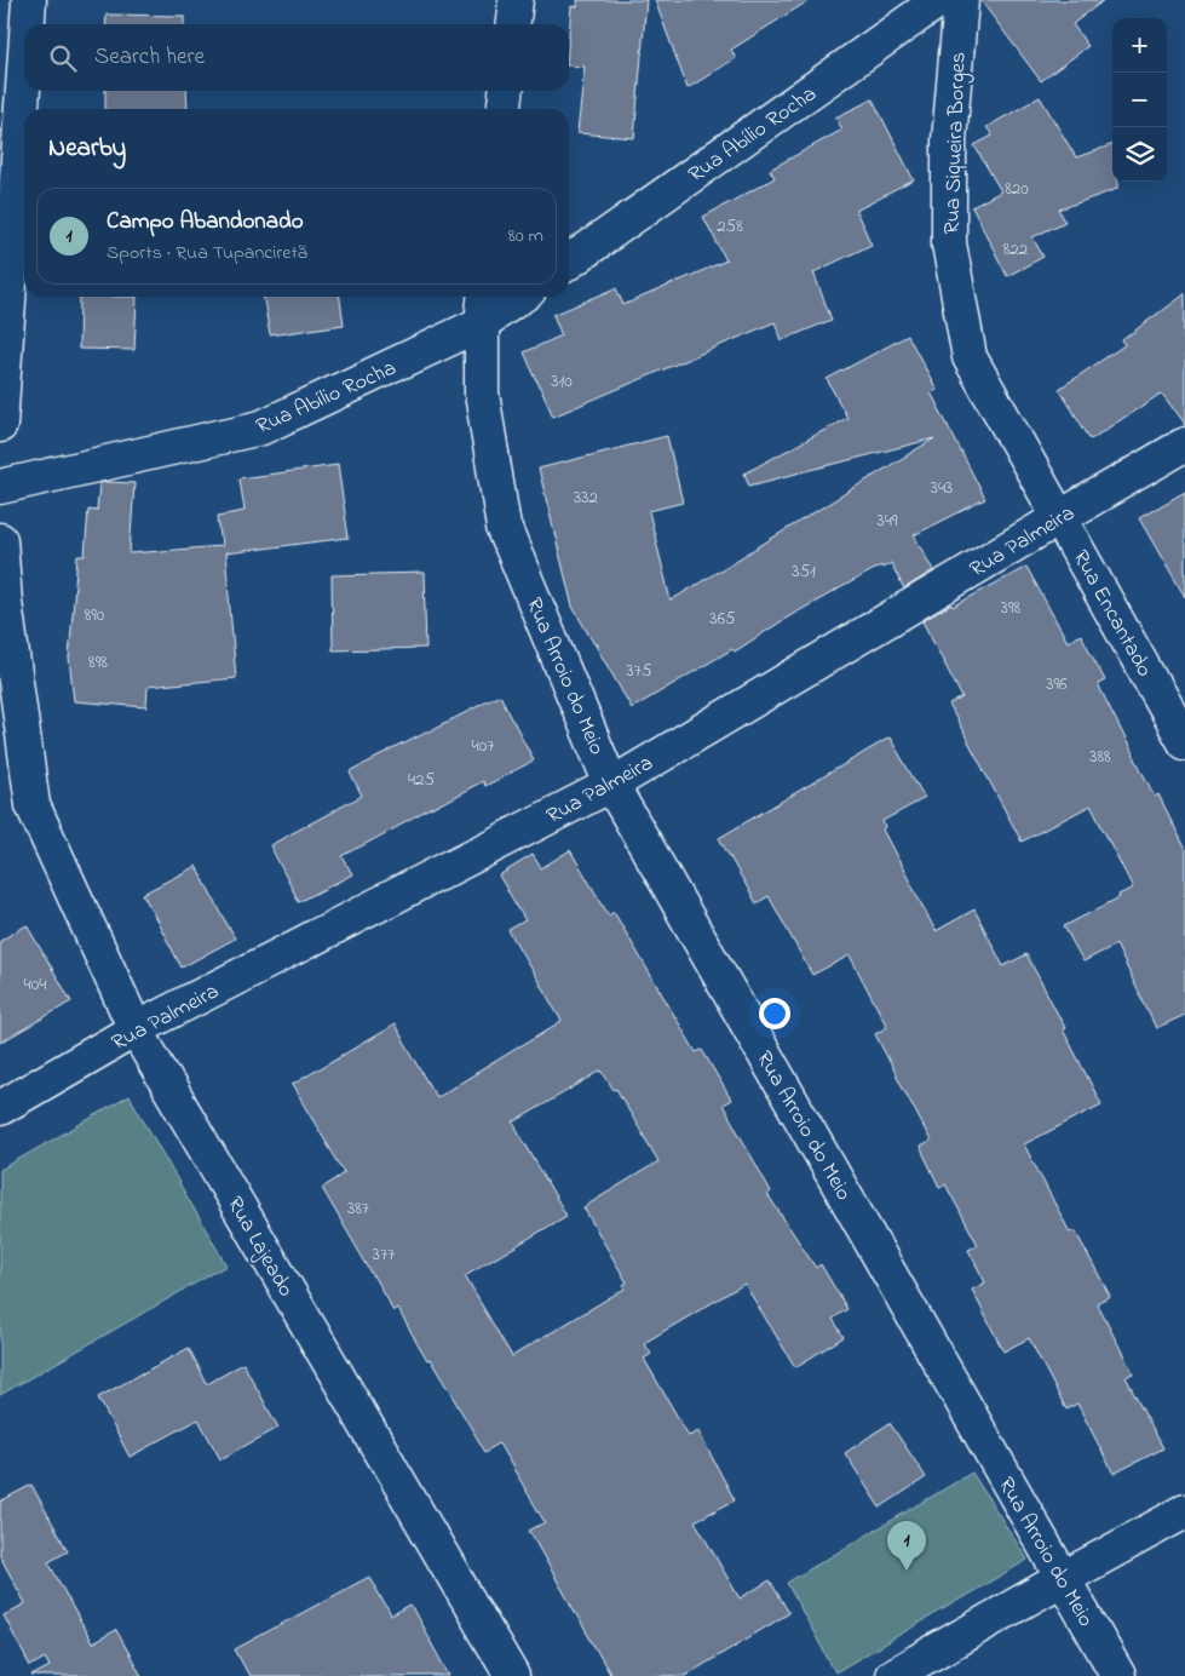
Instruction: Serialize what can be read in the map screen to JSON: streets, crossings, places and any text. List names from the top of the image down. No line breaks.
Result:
{"streets":{"street":["Rua Abílio Rocha","Rua Siqueira Borges","Rua Palmeira","Rua Encantado","Rua Arroio do Meio","Rua Lajeado"]},"crossings":[["Rua Abílio Rocha","Rua Arroio do Meio"],["Rua Siqueira Borges","Rua Encantado"],["Rua Palmeira","Rua Encantado"],["Rua Palmeira","Rua Arroio do Meio"],["Rua Palmeira","Rua Lajeado"]],"house_numbers":["820","258","822","310","343","332","349","351","398","890","365","898","375","396","407","388","425","404","387","377"],"page":{"map_buttons":["+","−"],"search":"Search here","heading":"Nearby","list":[{"mark":"1","name":"Campo Abandonado","note":"Sports · Rua Tupanciretã","value":"80 m"}],"pins":"1"}}
